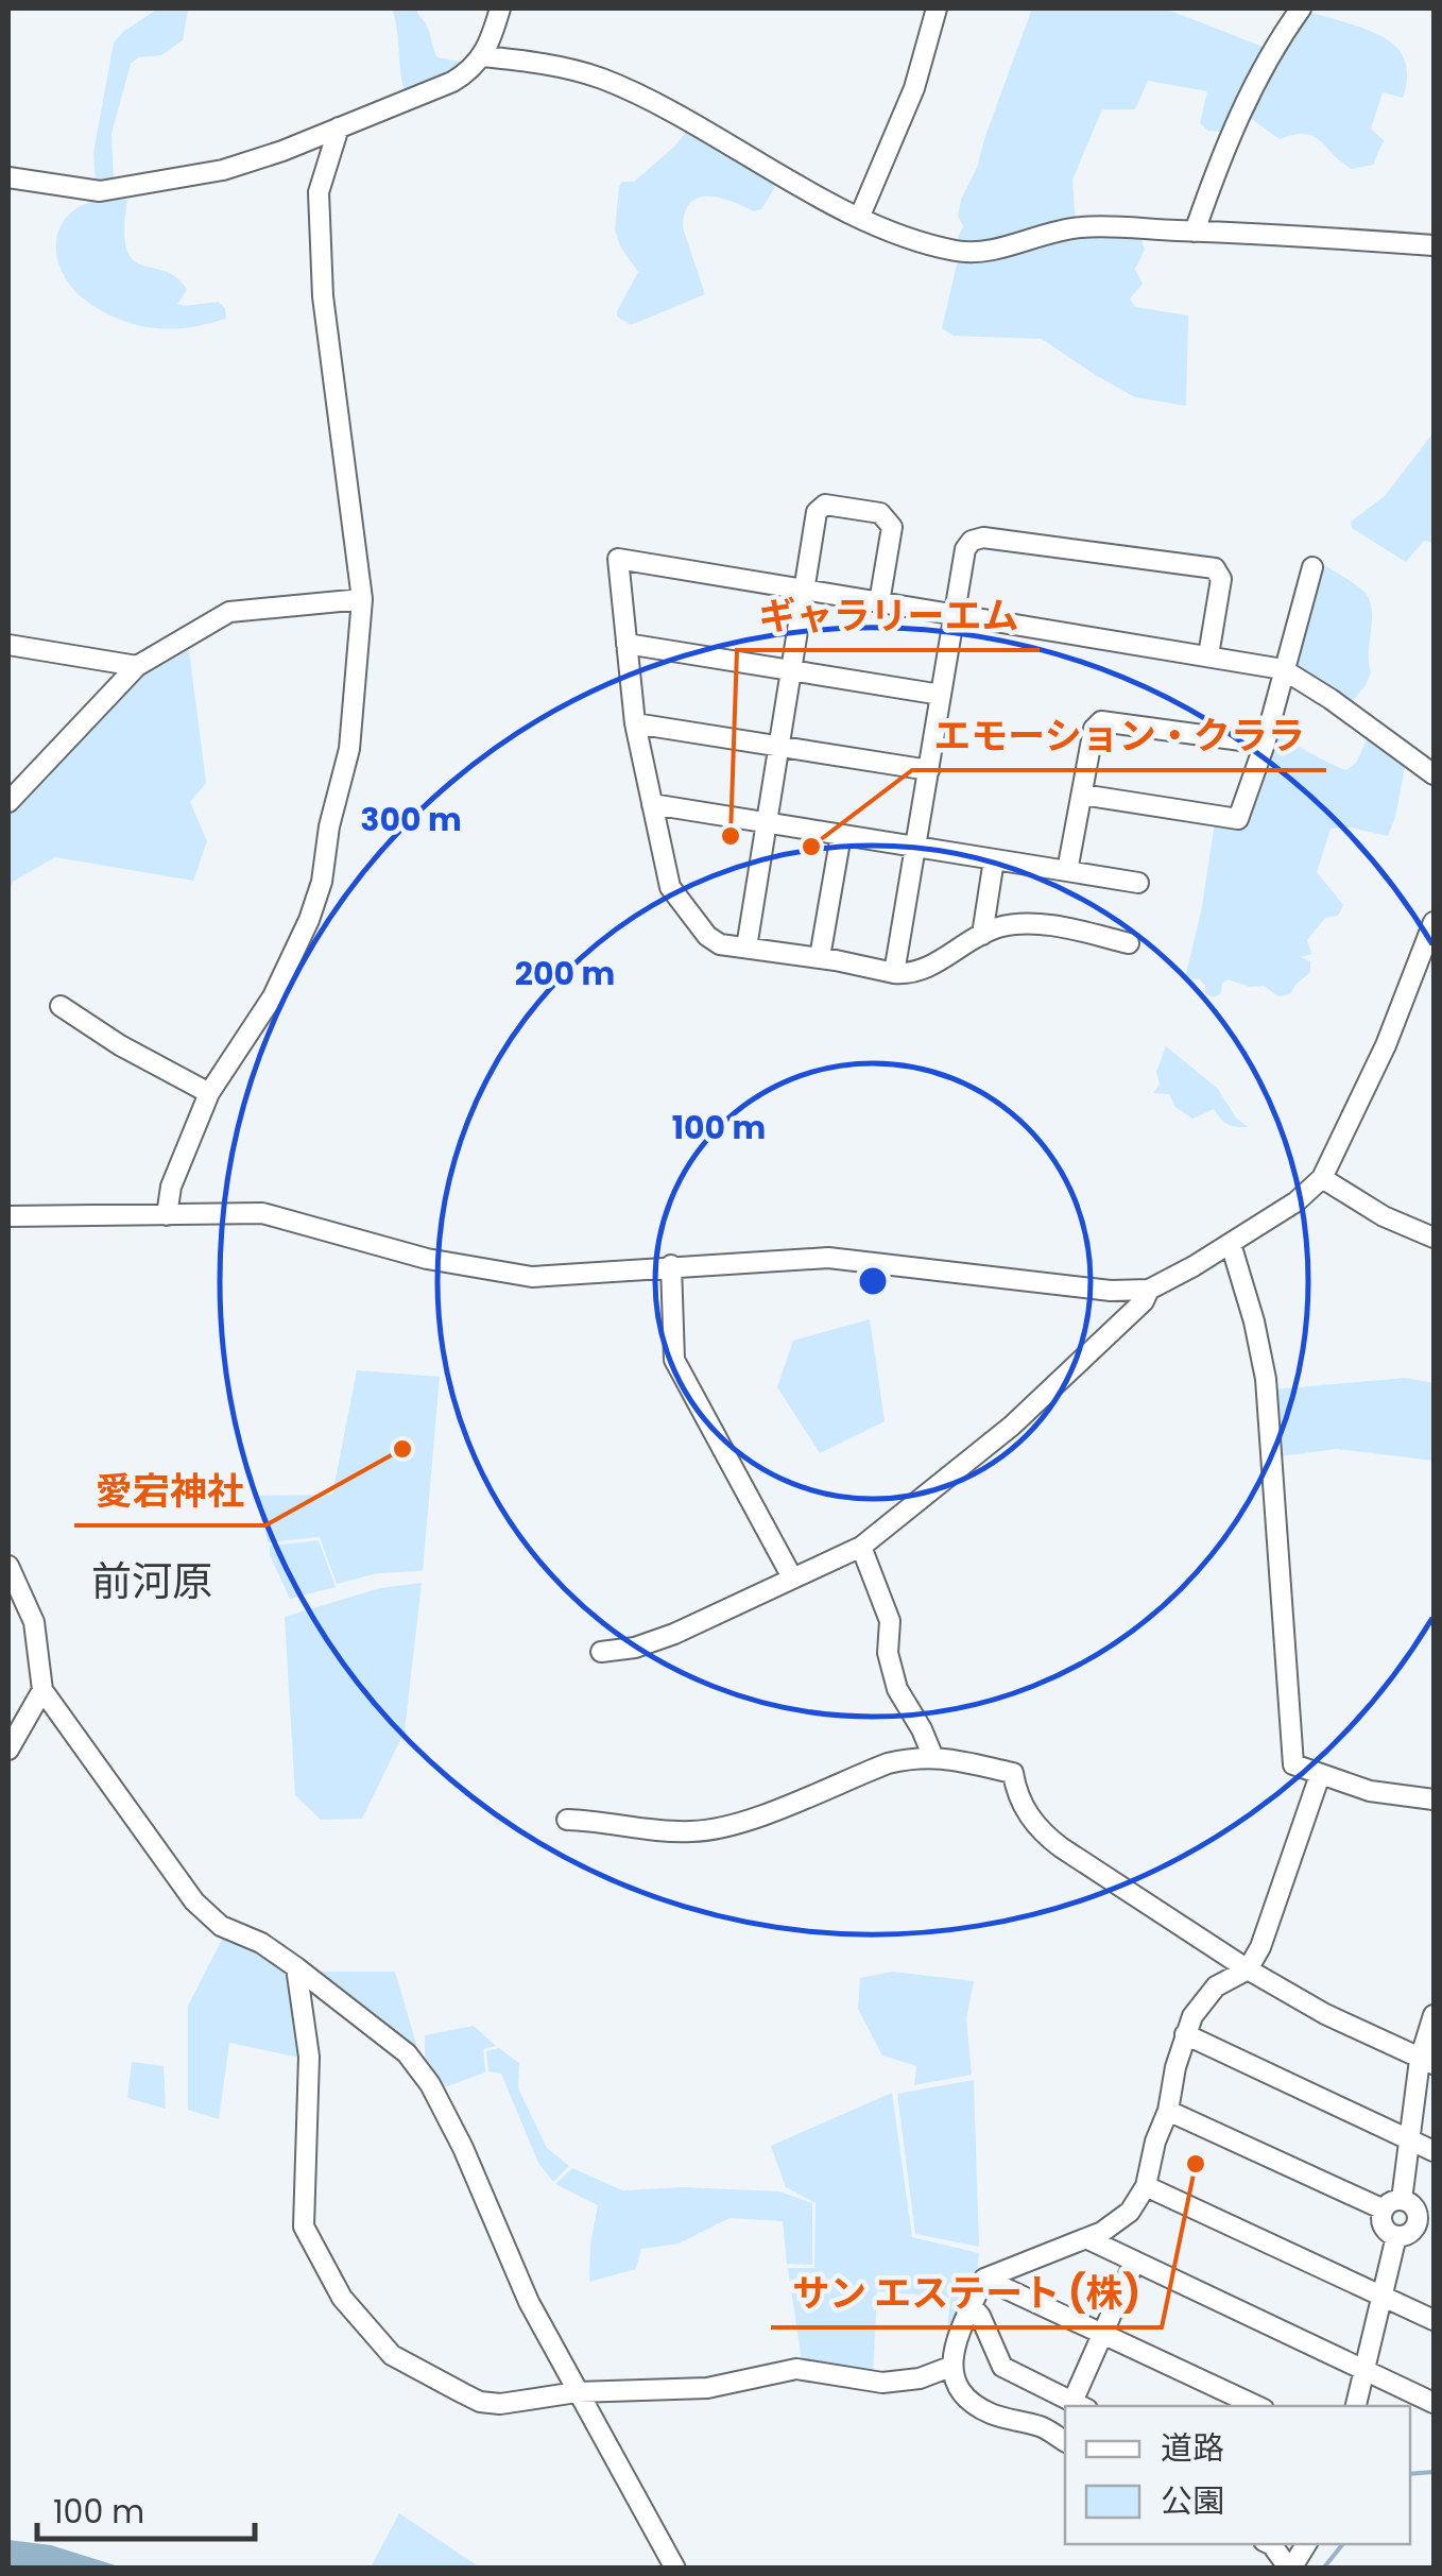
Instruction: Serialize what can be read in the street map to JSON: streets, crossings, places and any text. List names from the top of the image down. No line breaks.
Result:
{"districts":["前河原"],"places":["ギャラリーエム","エモーション・クララ","愛宕神社","サン エステート (株)"],"legend":["道路","公園"],"scale_bar":"100 m","rings":["300 m","200 m","100 m"]}
